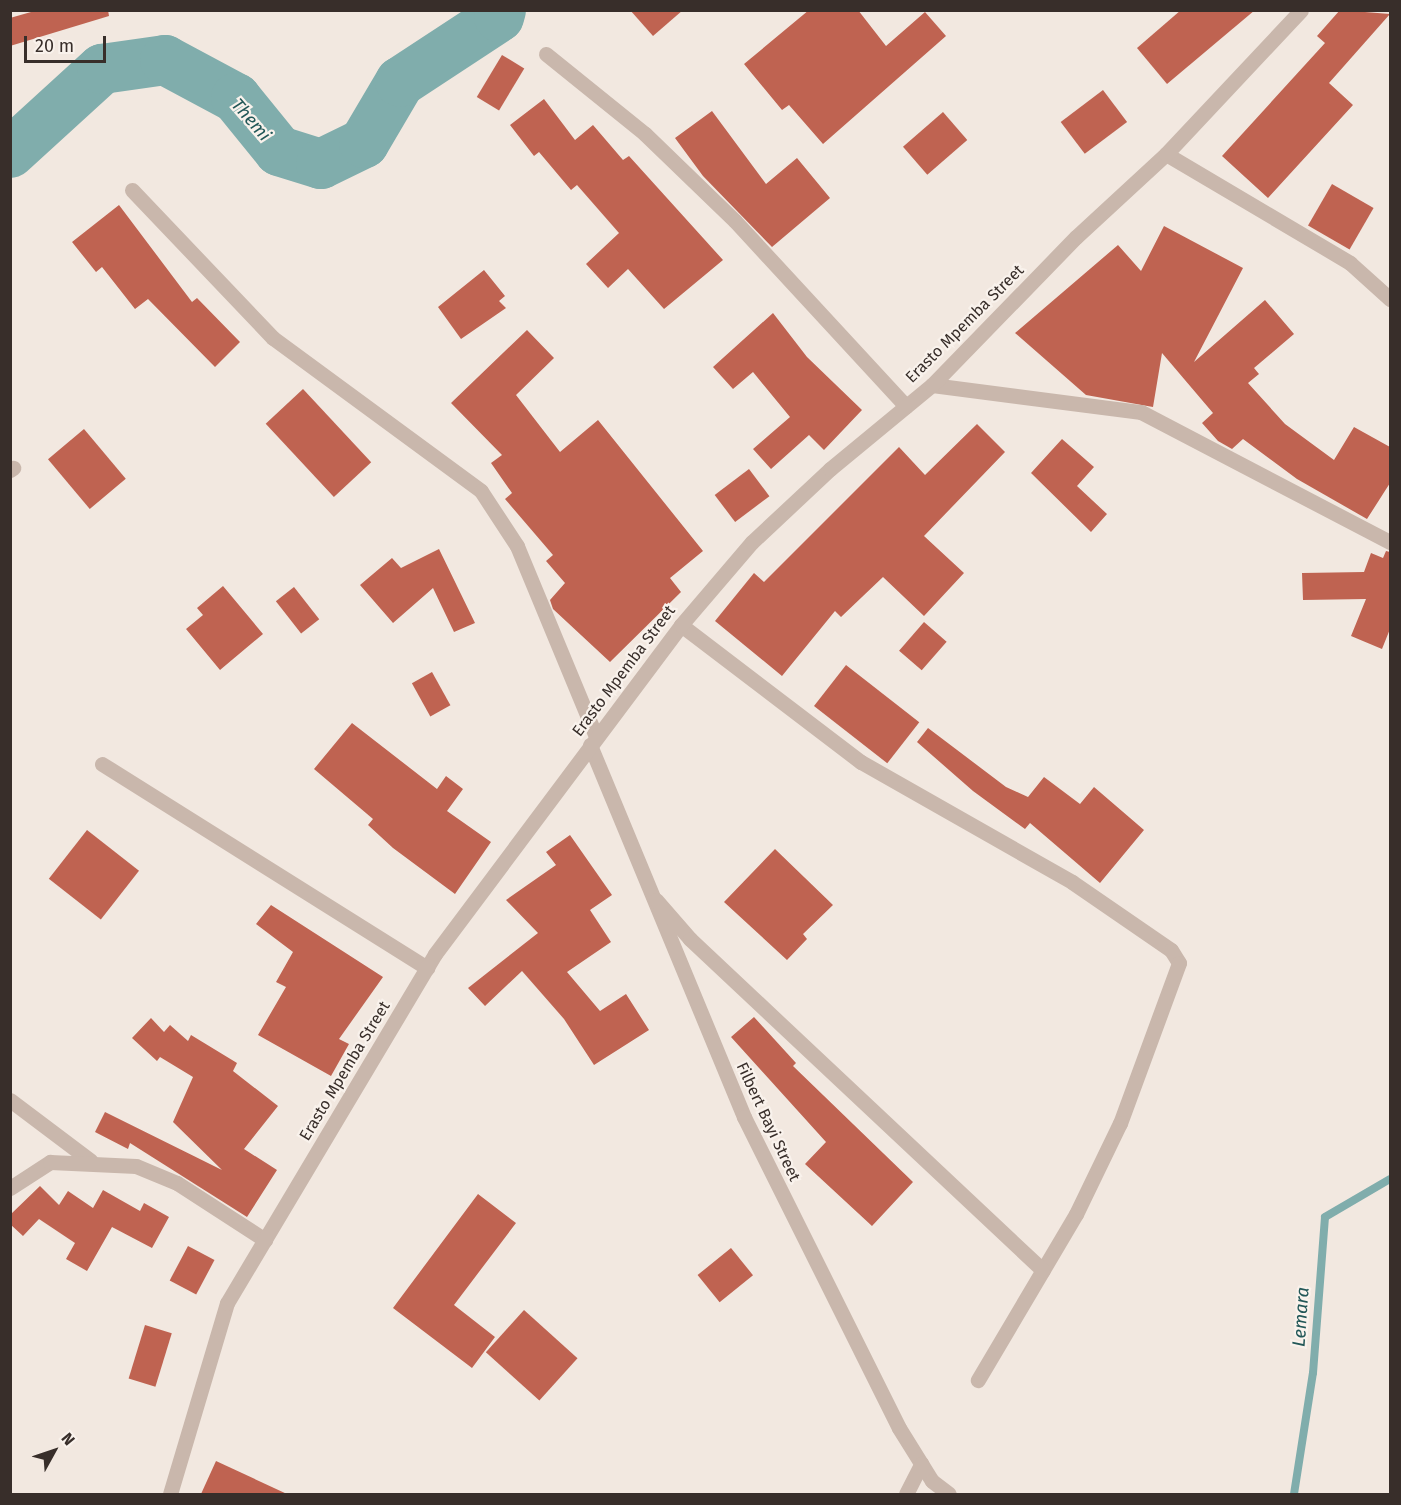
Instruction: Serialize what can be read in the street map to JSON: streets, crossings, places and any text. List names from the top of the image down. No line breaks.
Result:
{"streets":{"street":["Erasto Mpemba Street","Filbert Bayi Street"]},"crossings":[["Erasto Mpemba Street","Filbert Bayi Street"]],"water":["Themi","Lemara"],"scale_bar":"20 m","north":"top right"}
